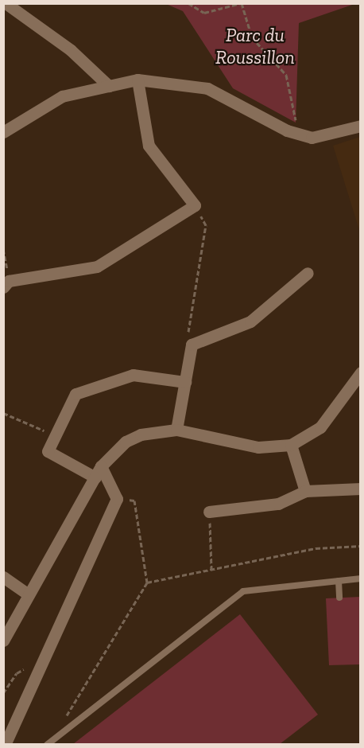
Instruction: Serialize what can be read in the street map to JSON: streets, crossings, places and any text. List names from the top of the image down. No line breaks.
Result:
{"parks":["Parc du Roussillon"]}
